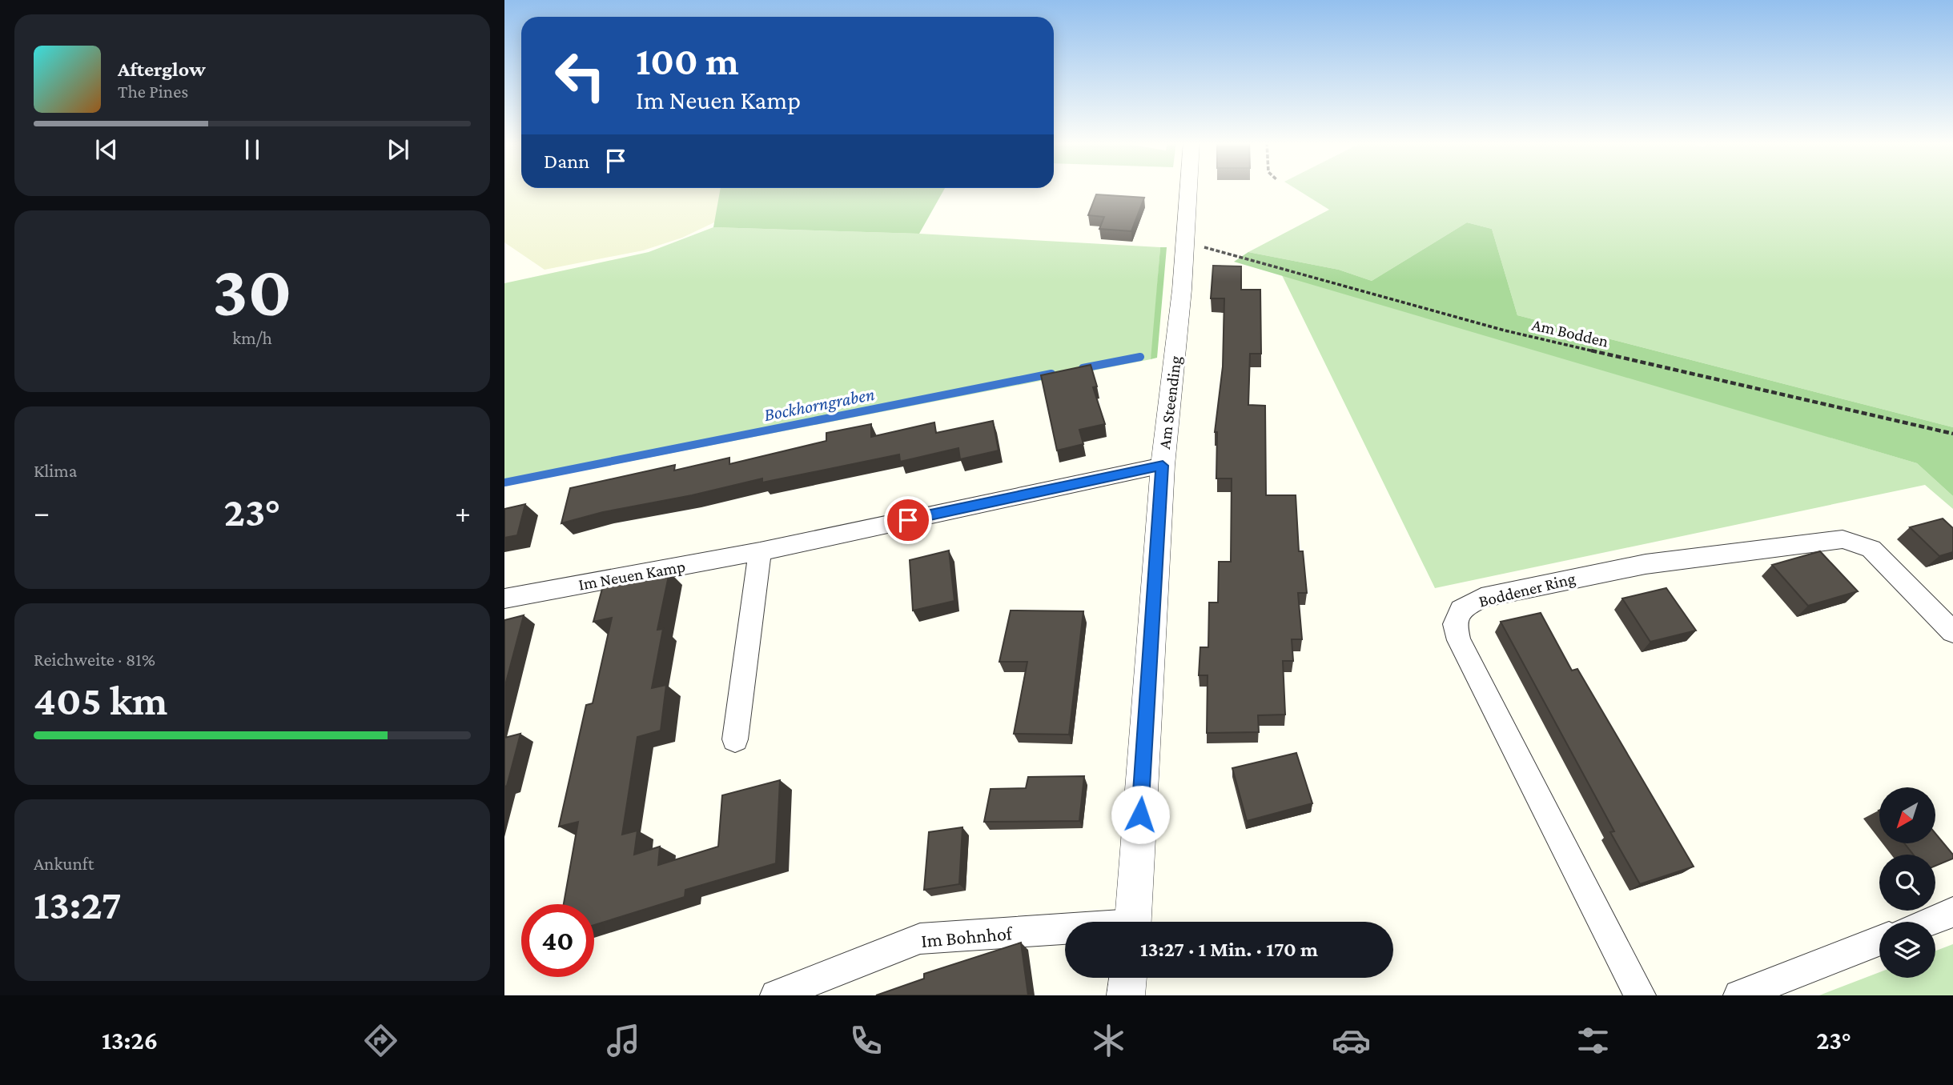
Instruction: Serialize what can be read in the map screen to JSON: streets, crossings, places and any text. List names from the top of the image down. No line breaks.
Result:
{"streets":{"street":["Am Steending","Im Neuen Kamp","Boddener Ring","Im Bohnhof"],"path":["Am Bodden"]},"crossings":[["Am Bodden","Am Steending"],["Am Steending","Im Neuen Kamp"]],"water":["Bockhorngraben"],"north":"bottom left","page":{"turn":["100 m","Im Neuen Kamp"],"song":["Afterglow","The Pines"],"then":"Dann","tile":[["30","km/h"],"Klima",["Reichweite · 81%","405 km"],["Ankunft","13:27"]],"heat":["−","23°","+"],"limit":"40","trip":"13:27 · 1 Min. · 170 m","tabs":["13:26","23°"]}}
